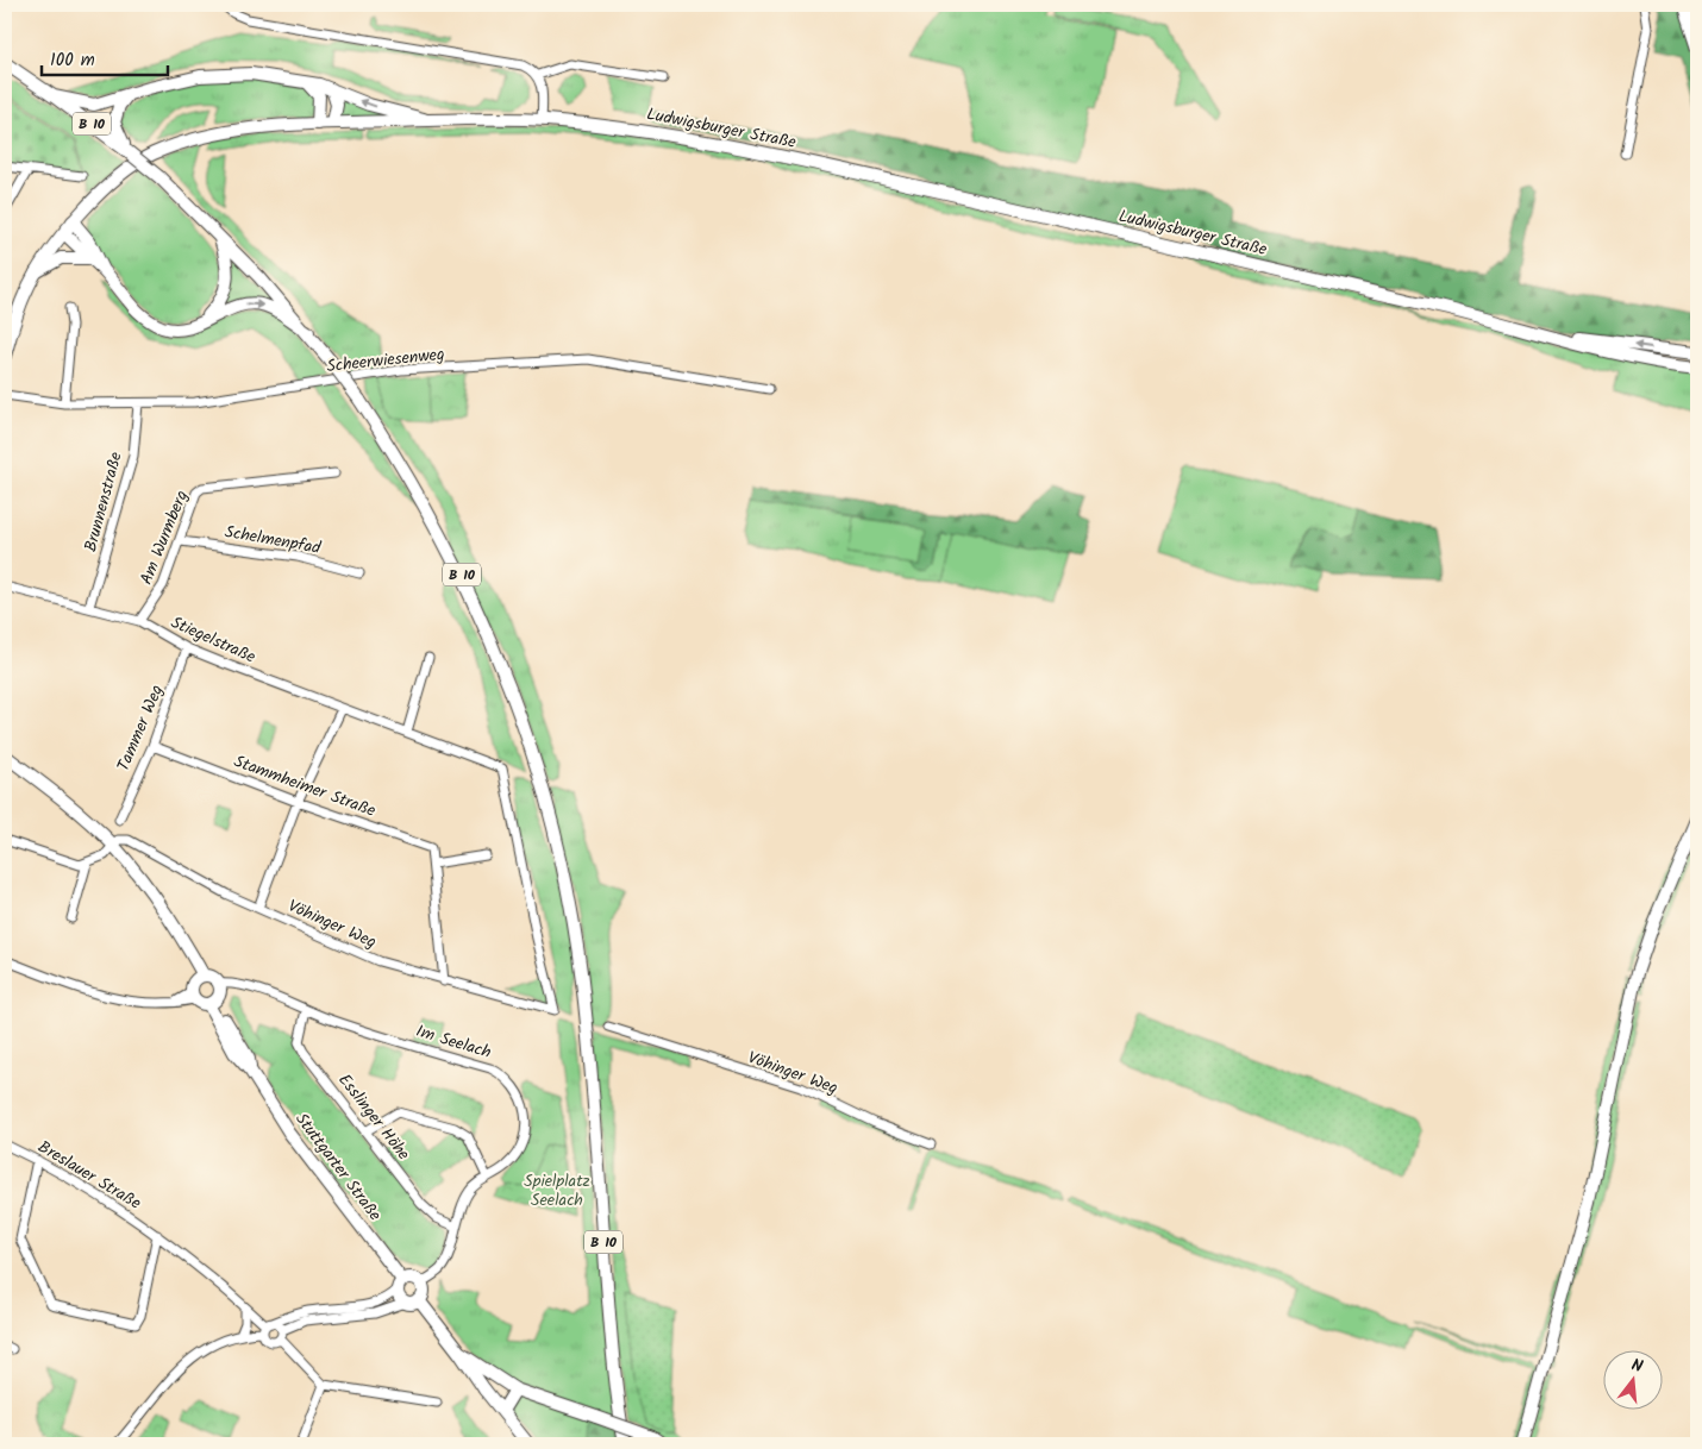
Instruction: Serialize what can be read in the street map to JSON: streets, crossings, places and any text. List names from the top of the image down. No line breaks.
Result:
{"streets":{"main road":["B 10","Ludwigsburger Straße","Stuttgarter Straße"],"street":["Scheerwiesenweg","Brunnenstraße","Am Wurmberg","Schelmenpfad","Stiegelstraße","Tammer Weg","Stammheimer Straße","Vöhinger Weg","Im Seelach","Esslinger Höhe","Breslauer Straße"]},"crossings":[["Scheerwiesenweg","Brunnenstraße"],["Brunnenstraße","Stiegelstraße"],["Am Wurmberg","Schelmenpfad"],["Am Wurmberg","Stiegelstraße"],["Stiegelstraße","Tammer Weg"],["Stiegelstraße","Vöhinger Weg"],["Tammer Weg","Stammheimer Straße"],["Im Seelach","Esslinger Höhe"],["Im Seelach","Stuttgarter Straße"]],"parks":["Spielplatz Seelach"],"scale_bar":"100 m","north":"top"}
